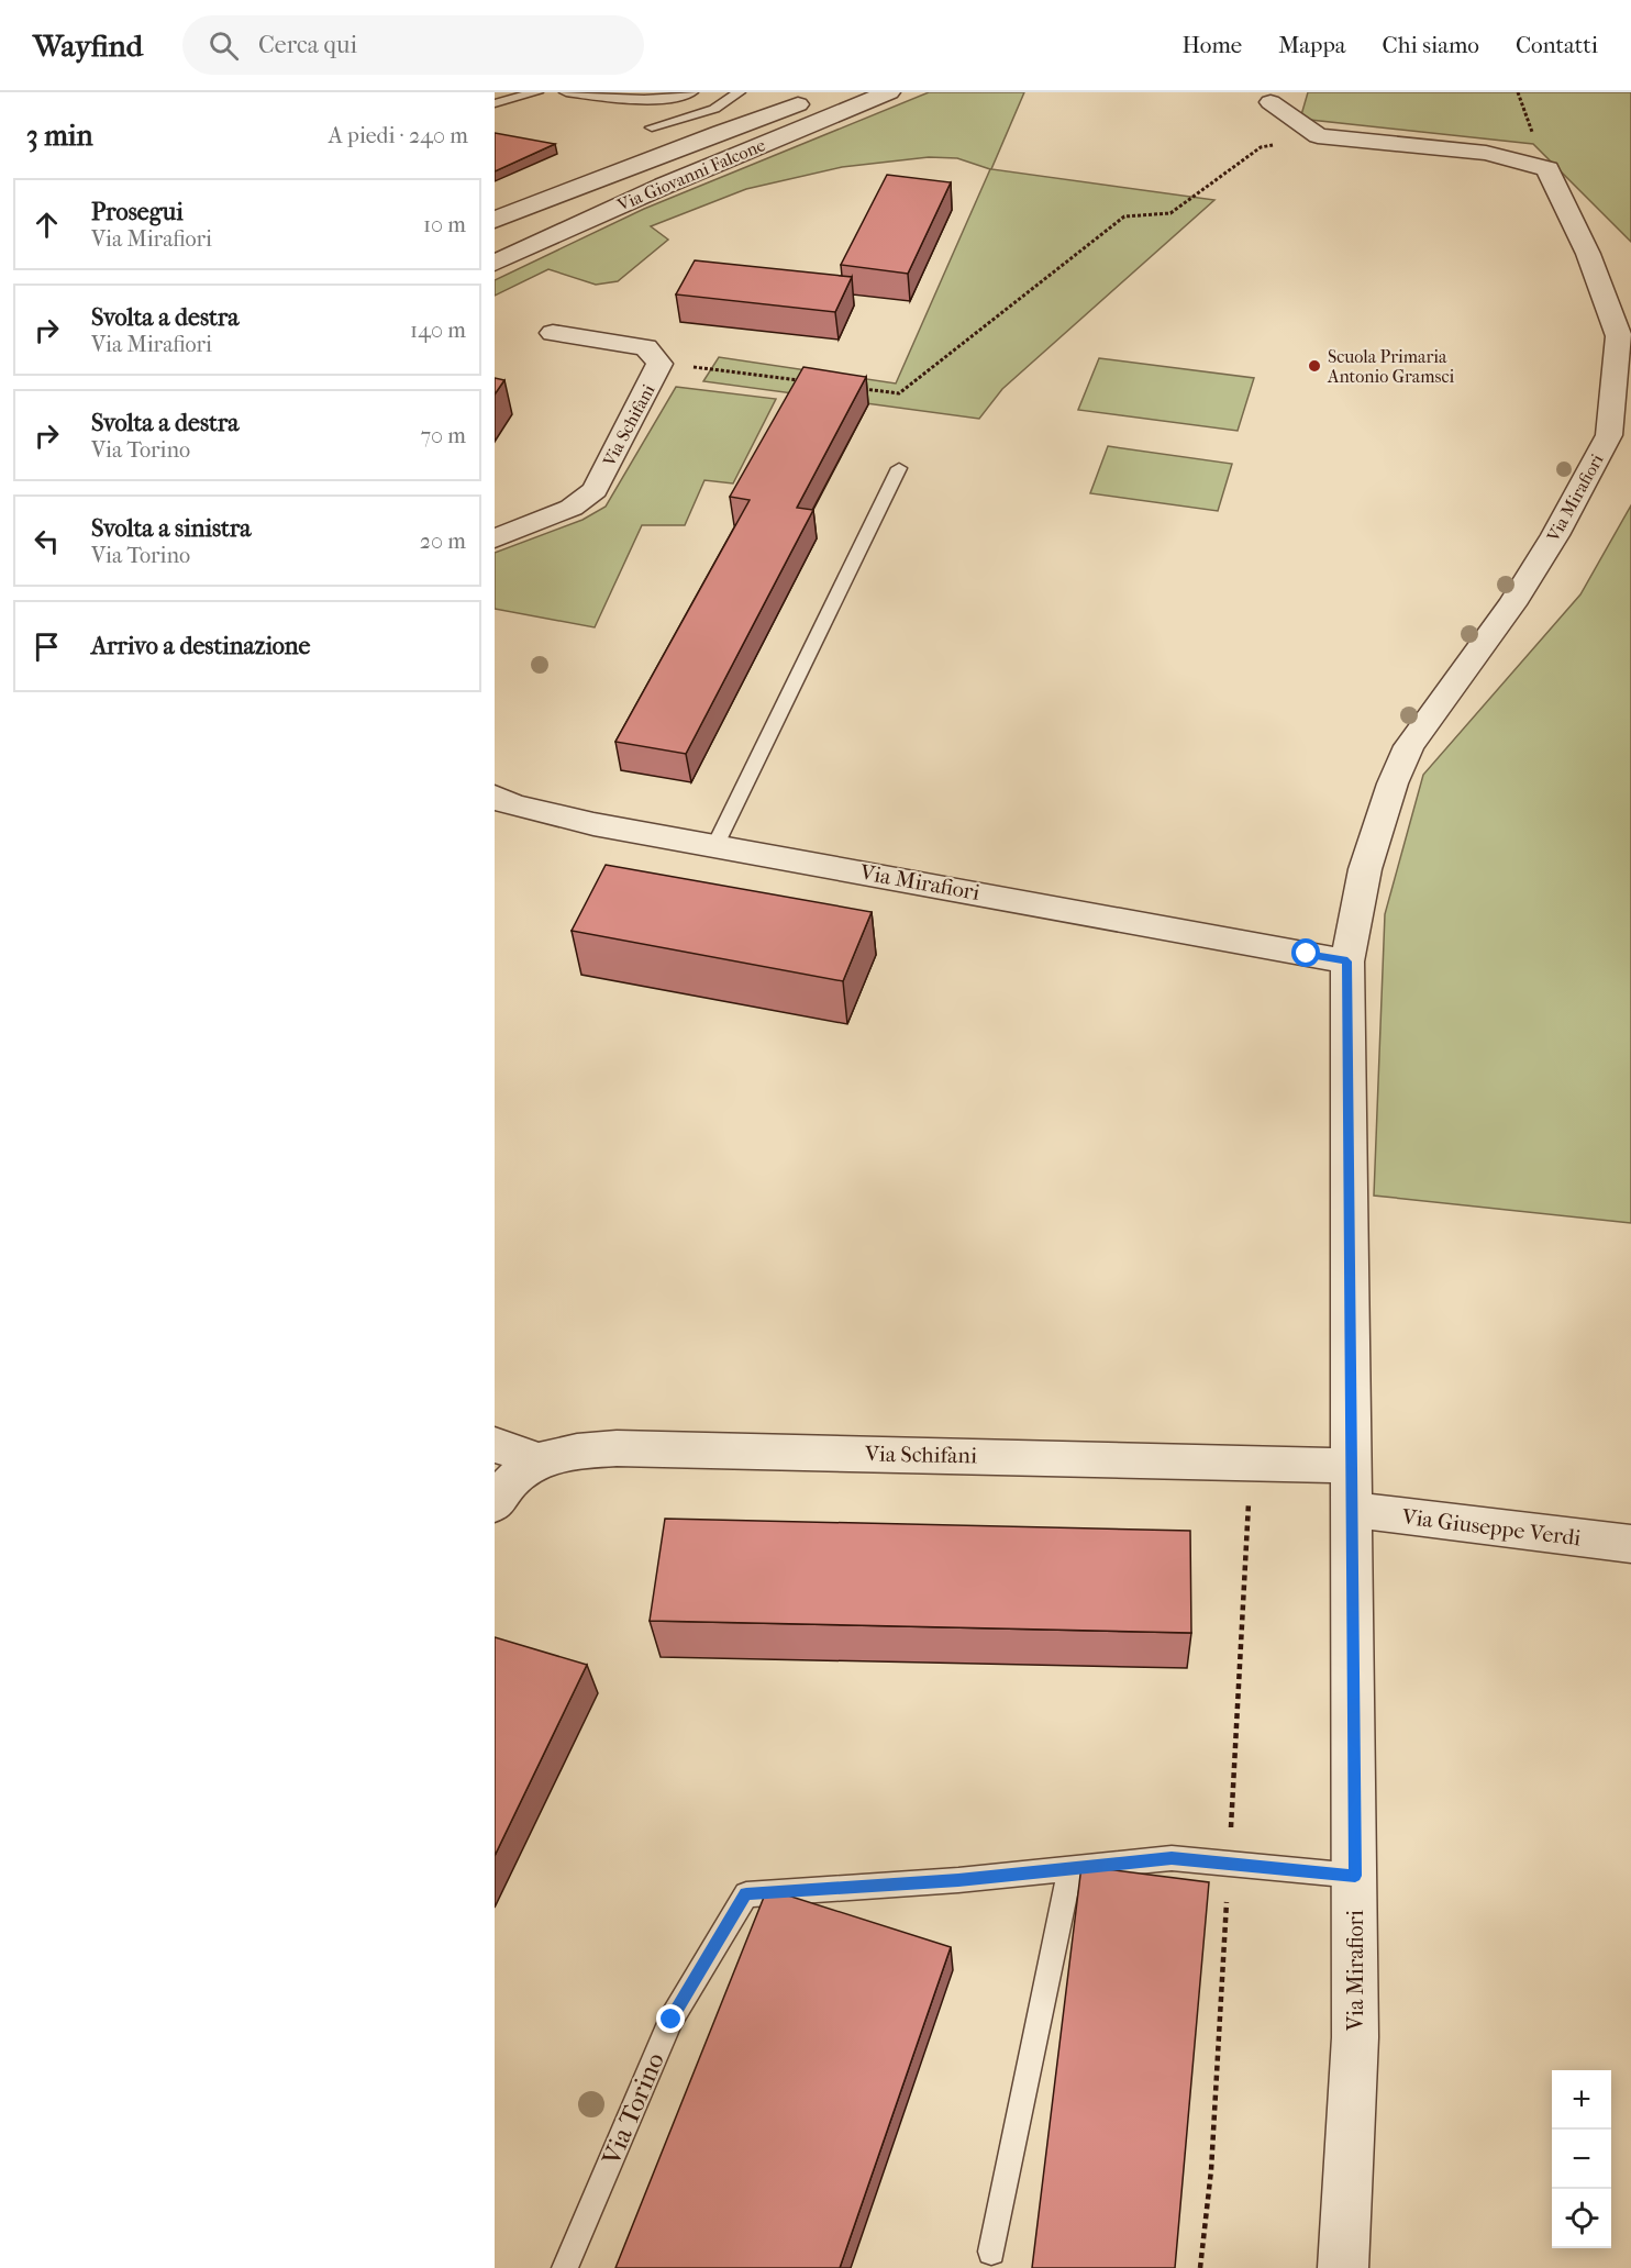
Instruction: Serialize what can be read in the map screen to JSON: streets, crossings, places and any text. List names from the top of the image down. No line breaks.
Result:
{"streets":{"street":["Via Giovanni Falcone","Via Schifani","Via Mirafiori","Via Giuseppe Verdi"],"lane":["Via Torino"]},"crossings":[["Via Schifani","Via Mirafiori"],["Via Mirafiori","Via Giuseppe Verdi"],["Via Mirafiori","Via Torino"]],"places":["Scuola Primaria Antonio Gramsci"],"page":{"header":"Wayfind","search":"Cerca qui","nav":["Home","Mappa","Chi siamo","Contatti"],"heading":["3 min","A piedi · 240 m"],"list":[["Prosegui","Via Mirafiori","10 m"],["Svolta a destra","Via Mirafiori","140 m"],["Svolta a destra","Via Torino","70 m"],["Svolta a sinistra","Via Torino","20 m"],"Arrivo a destinazione"],"map_buttons":["+","−"]}}
